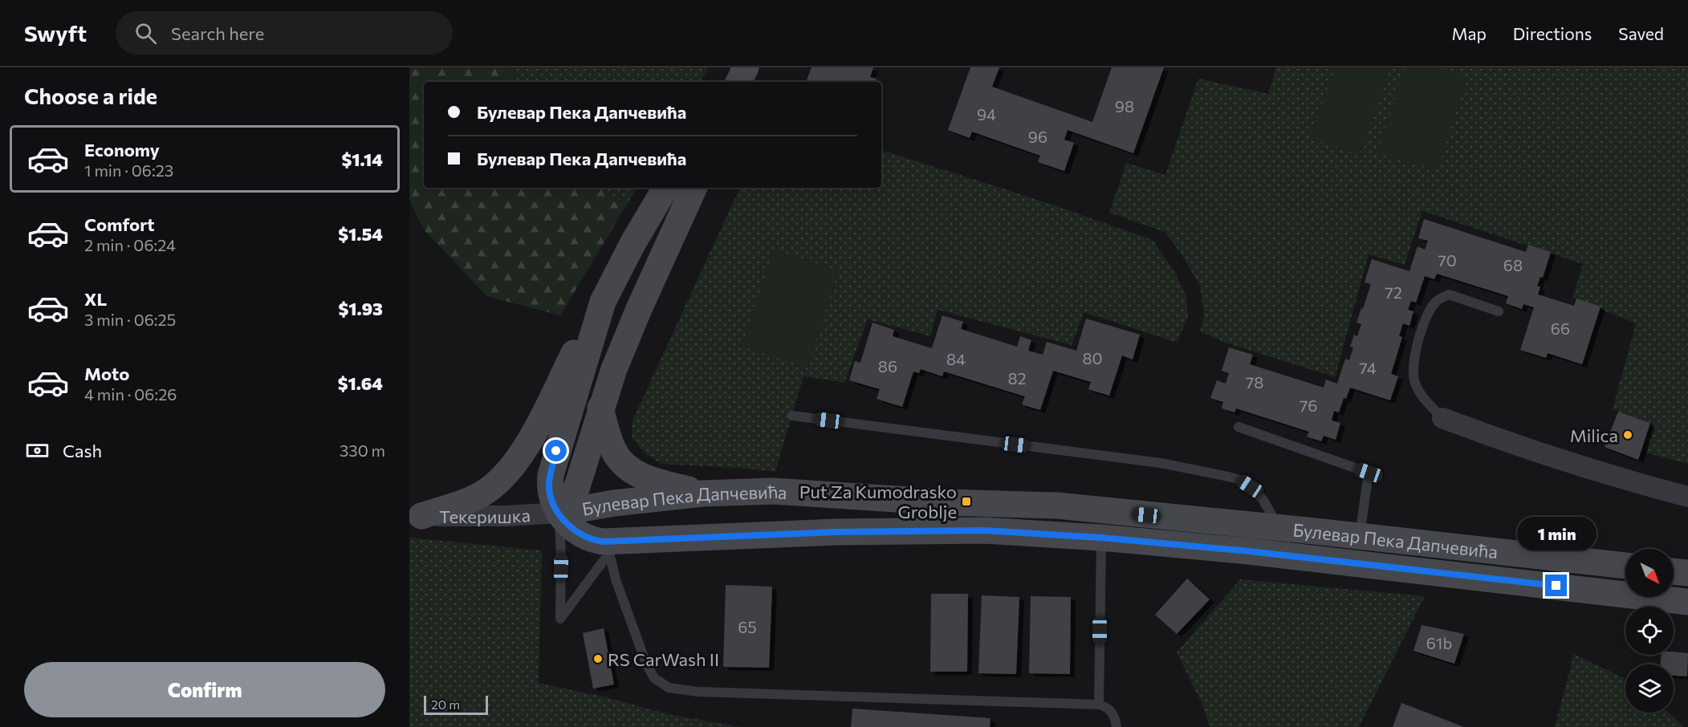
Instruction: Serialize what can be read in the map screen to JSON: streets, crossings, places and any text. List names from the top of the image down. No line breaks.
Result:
{"streets":{"street":["Булевар Пека Дапчевића","Текеришка"]},"crossings":[["Булевар Пека Дапчевића","Текеришка"]],"places":{"other":["Milica","RS CarWash II"],"transit":["Put Za Kumodrasko Groblje"]},"house_numbers":["98","94","96","70","68","72","66","80","84","86","74","82","78","76","65","61b"],"scale_bar":"20 m","north":"bottom right","page":{"header":"Swyft","search":"Search here","nav":["Map","Directions","Saved"],"heading":"Choose a ride","banner":["Булевар Пека Дапчевића","Булевар Пека Дапчевића"],"list":[{"name":"Economy","note":"1 min · 06:23","value":"$1.14"},{"name":"Comfort","note":"2 min · 06:24","value":"$1.54"},{"name":"XL","note":"3 min · 06:25","value":"$1.93"},{"name":"Moto","note":"4 min · 06:26","value":"$1.64"}],"pay":["Cash","330 m"],"bubble":"1 min","buttons":"Confirm","scale":"20 m"}}
